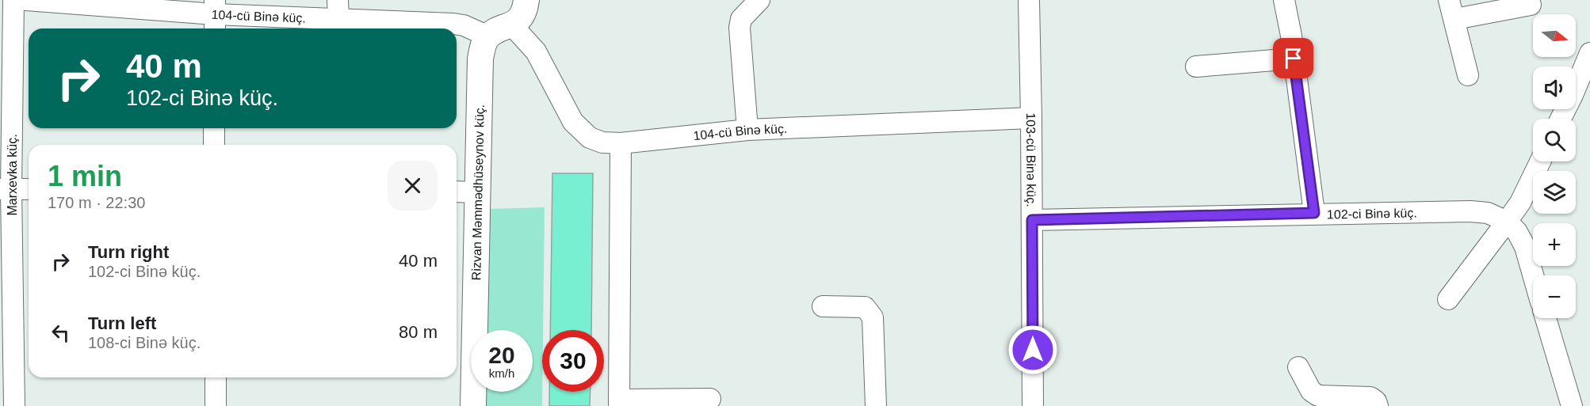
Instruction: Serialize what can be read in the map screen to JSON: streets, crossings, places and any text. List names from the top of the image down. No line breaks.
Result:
{"streets":{"street":["104-cü Binə küç.","103-cü Binə küç.","Marxevka küç.","Rizvan Məmmədhüseynov küç.","102-ci Binə küç."]},"crossings":[["104-cü Binə küç.","103-cü Binə küç."],["104-cü Binə küç.","Rizvan Məmmədhüseynov küç."],["103-cü Binə küç.","102-ci Binə küç."]],"north":"right","page":{"map_buttons":["+","−"],"turn":["40 m","102-ci Binə küç."],"heading":["1 min","170 m · 22:30"],"list":[{"name":"Turn right","note":"102-ci Binə küç.","value":"40 m"},{"name":"Turn left","note":"108-ci Binə küç.","value":"80 m"}],"speed":"20 km/h","limit":"30"}}
